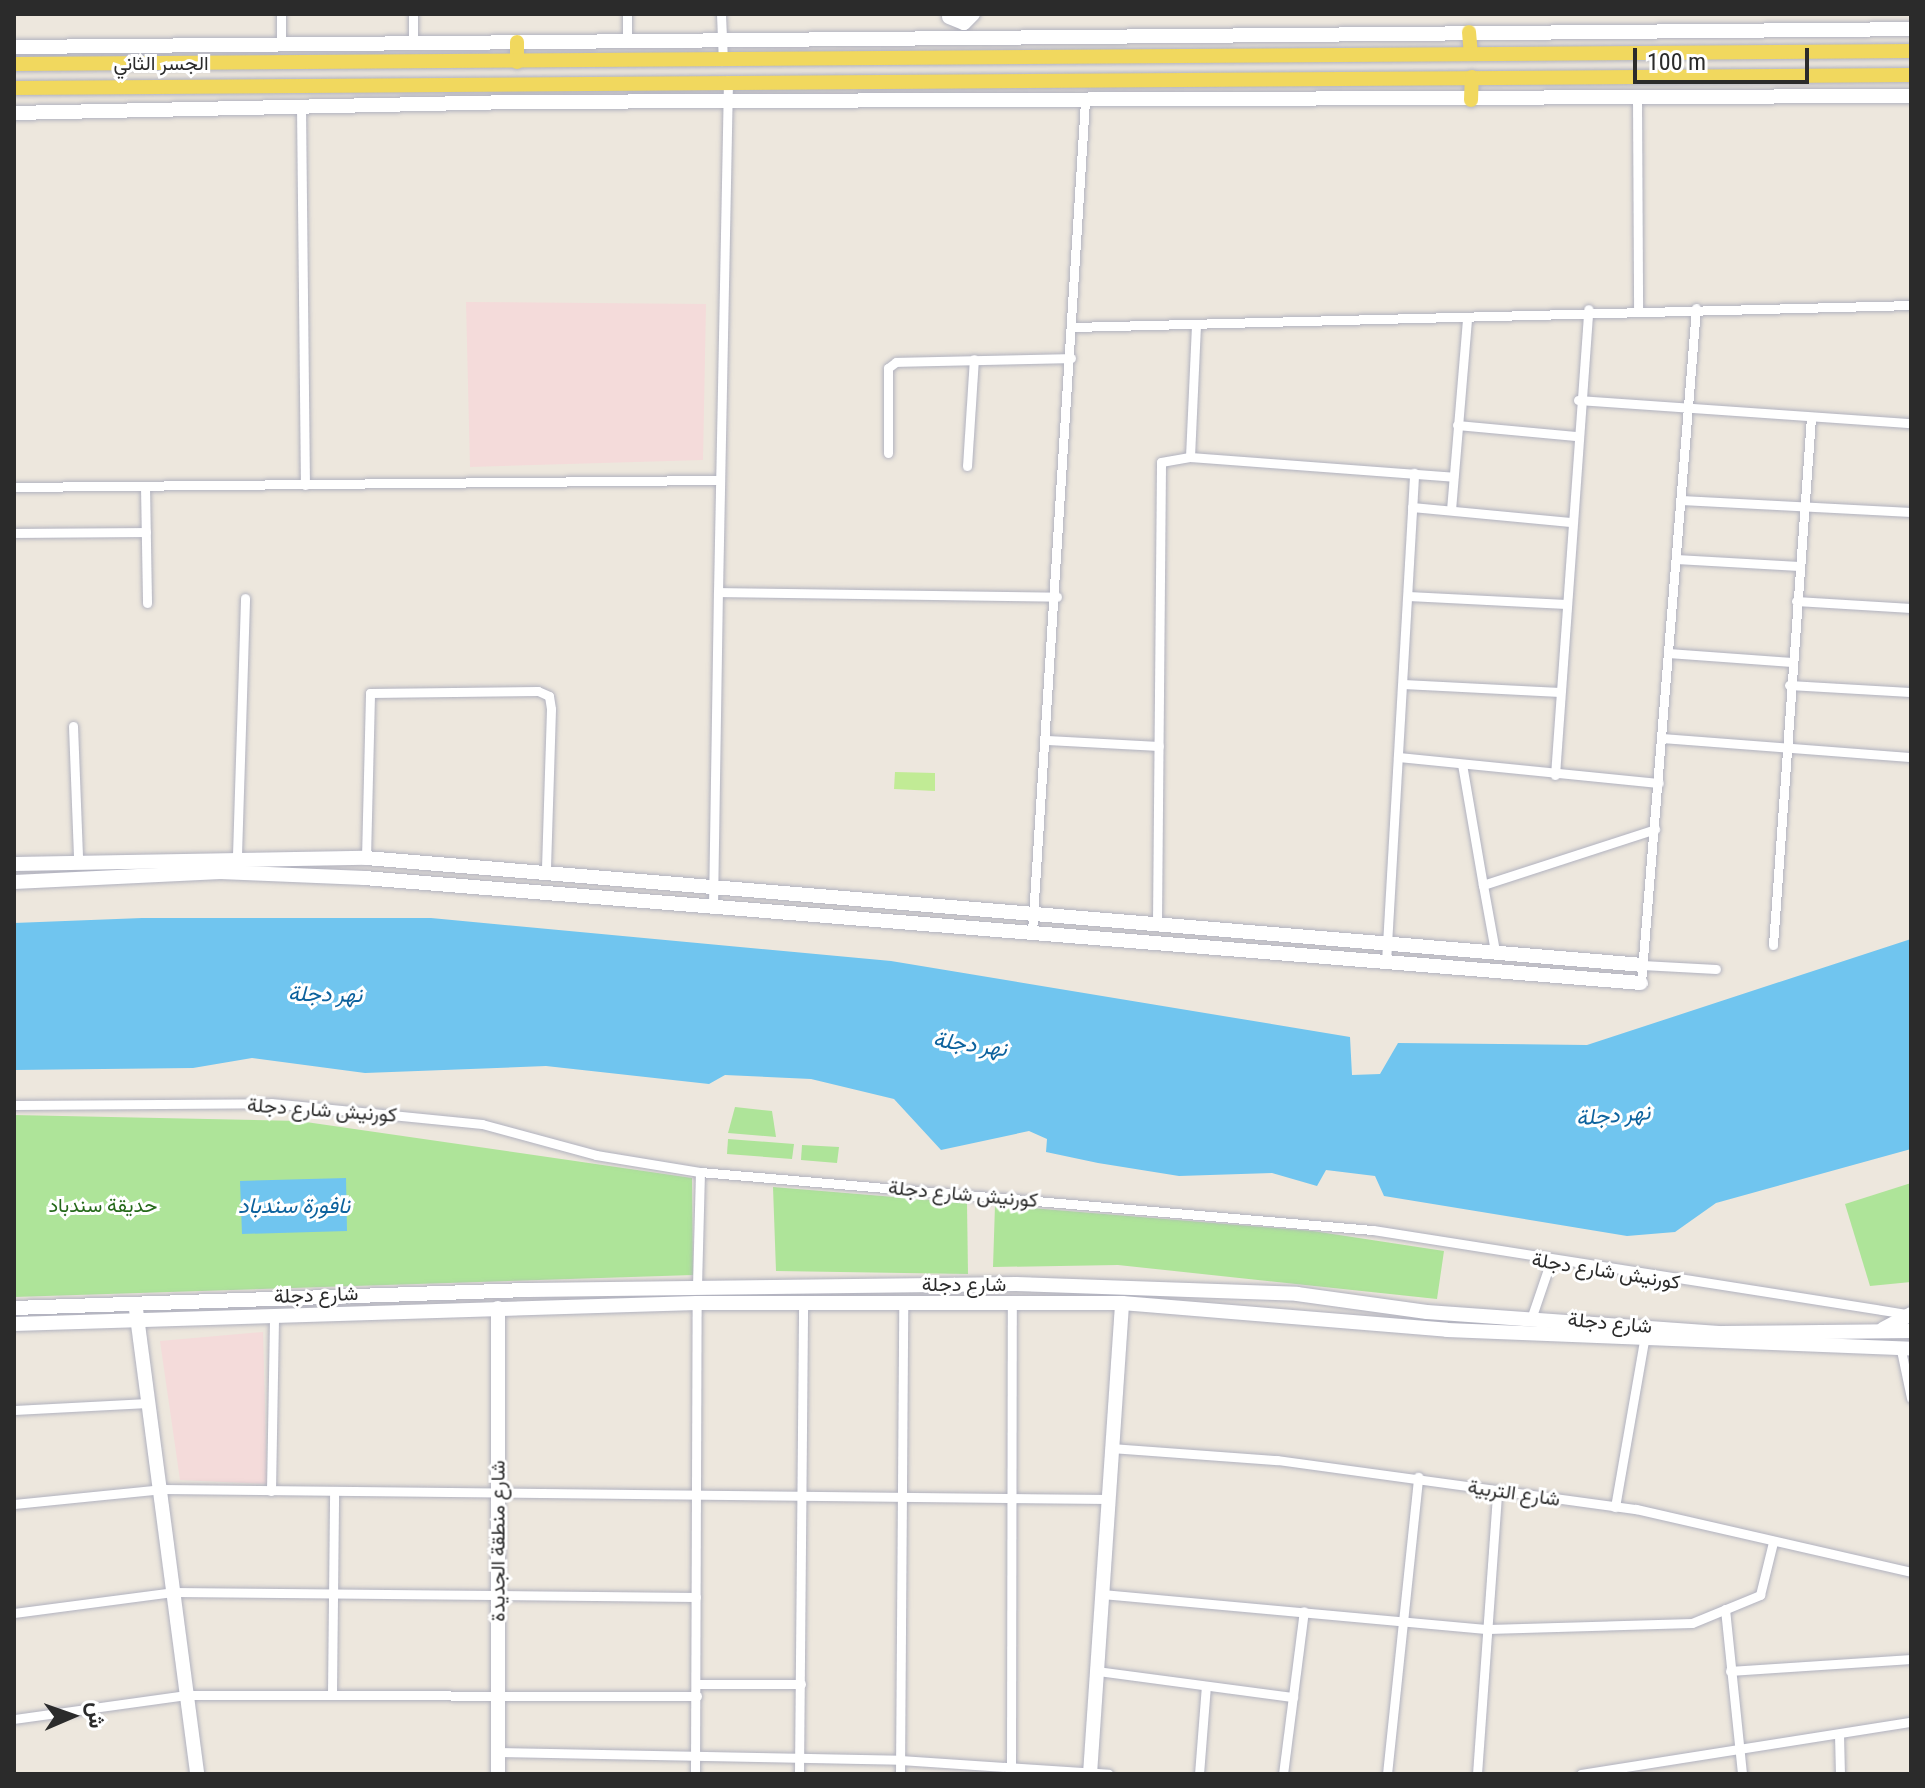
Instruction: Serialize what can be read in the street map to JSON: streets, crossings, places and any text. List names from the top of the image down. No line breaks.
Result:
{"streets":{"main road":["الجسر الثاني"],"street":["كورنيش شارع دجلة","شارع دجلة","شارع التربية","شارع منطقة الجديدة"]},"crossings":[["شارع دجلة","شارع منطقة الجديدة"]],"water":["نهر دجلة","نافورة سندباد"],"parks":["حديقة سندباد"],"scale_bar":"100 m","north":"right"}
